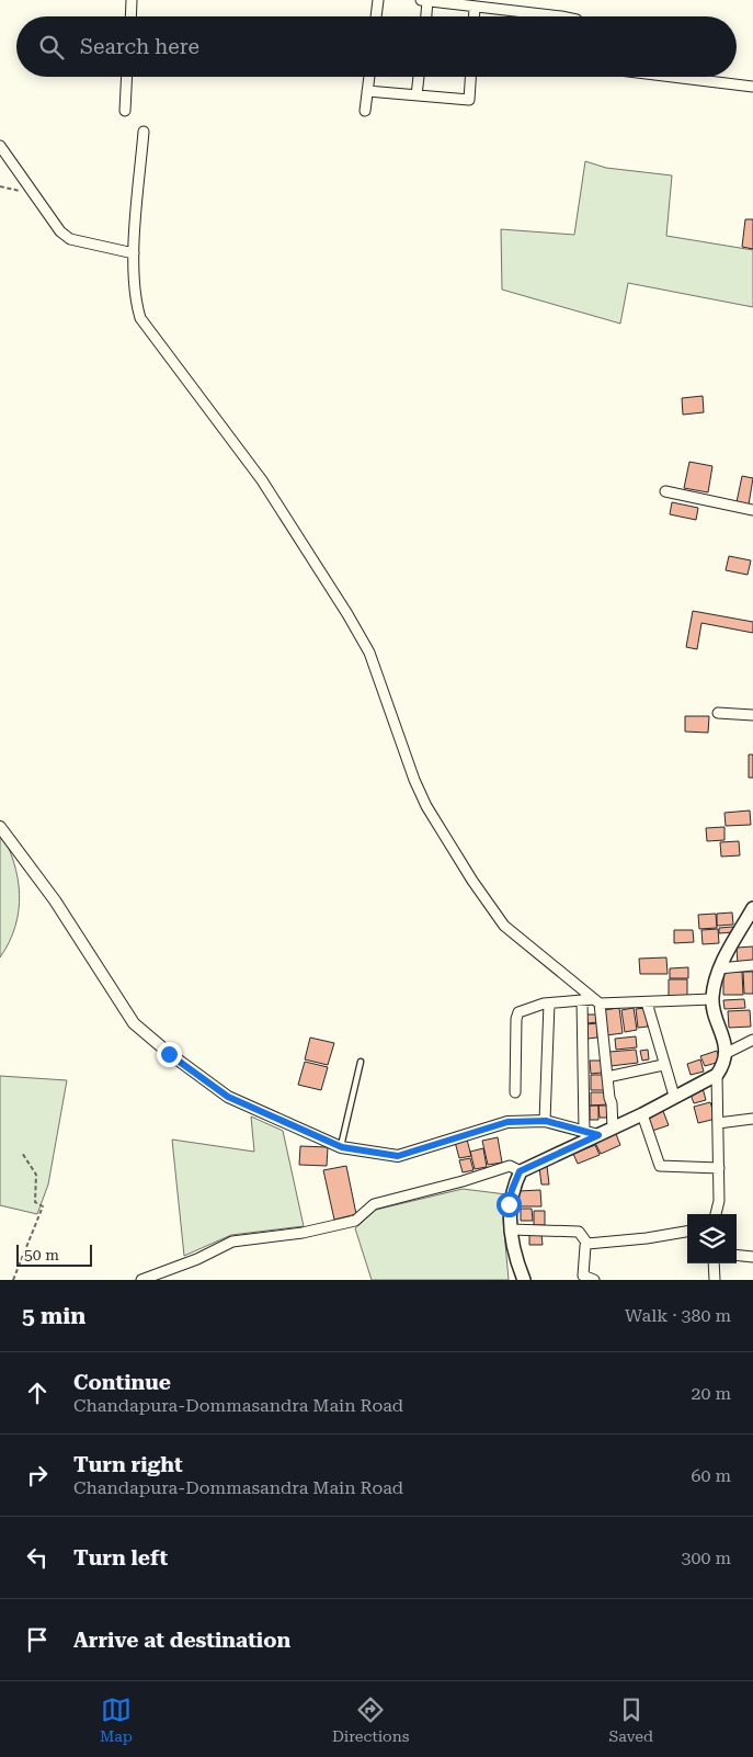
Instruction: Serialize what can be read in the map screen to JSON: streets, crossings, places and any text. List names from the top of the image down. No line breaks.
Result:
{"scale_bar":"50 m","page":{"search":"Search here","scale":"50 m","heading":["5 min","Walk · 380 m"],"list":[["Continue","Chandapura-Dommasandra Main Road","20 m"],["Turn right","Chandapura-Dommasandra Main Road","60 m"],["Turn left","300 m"],"Arrive at destination"],"nav":["Map","Directions","Saved"]}}
